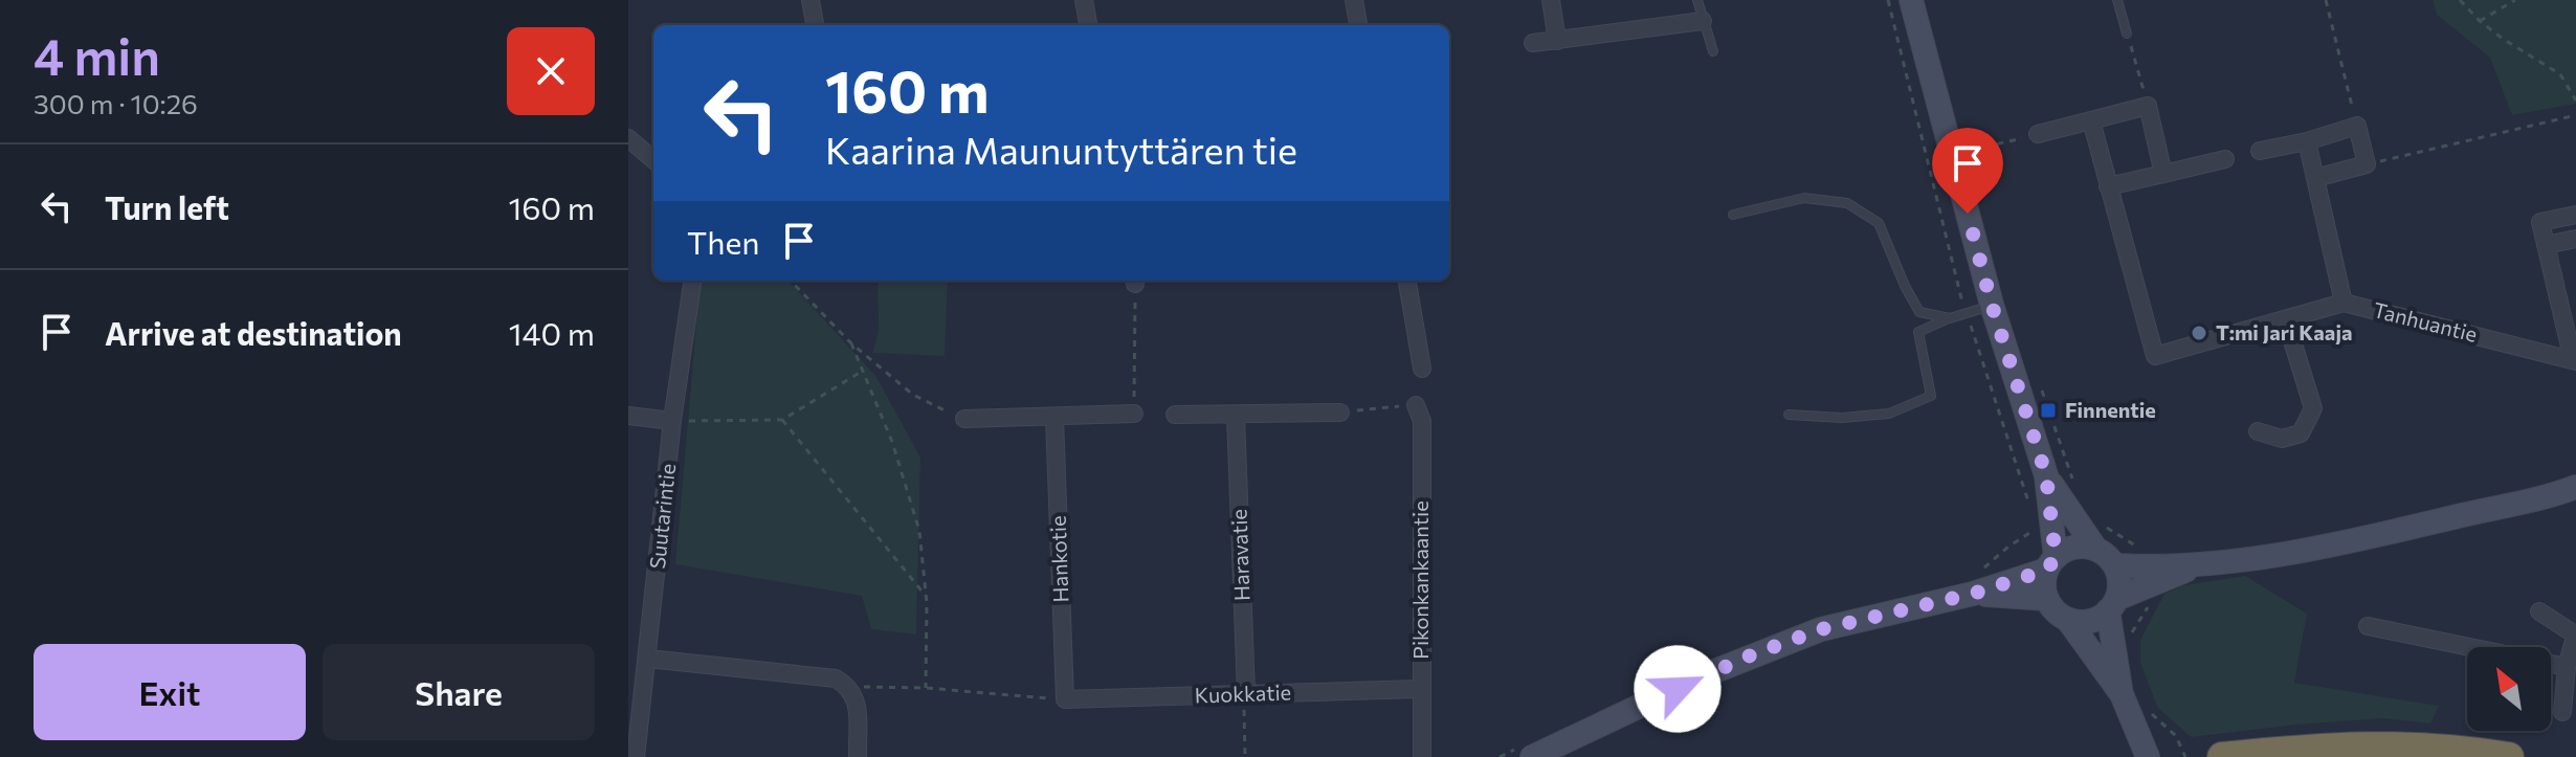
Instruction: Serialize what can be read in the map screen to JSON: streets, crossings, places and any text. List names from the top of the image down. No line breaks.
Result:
{"streets":{"street":["Tanhuantie","Suutarintie","Haravatie","Hankotie","Pikonkankaantie","Kuokkatie"]},"crossings":[["Haravatie","Kuokkatie"],["Hankotie","Kuokkatie"],["Pikonkankaantie","Kuokkatie"]],"places":{"other":["T:mi Jari Kaaja"],"transit":["Finnentie"]},"north":"top left","page":{"heading":["4 min","300 m · 10:26"],"turn":["160 m","Kaarina Maununtyttären tie"],"list":[{"name":"Turn left","value":"160 m"},{"name":"Arrive at destination","value":"140 m"}],"then":"Then","buttons":["Exit","Share"]}}
